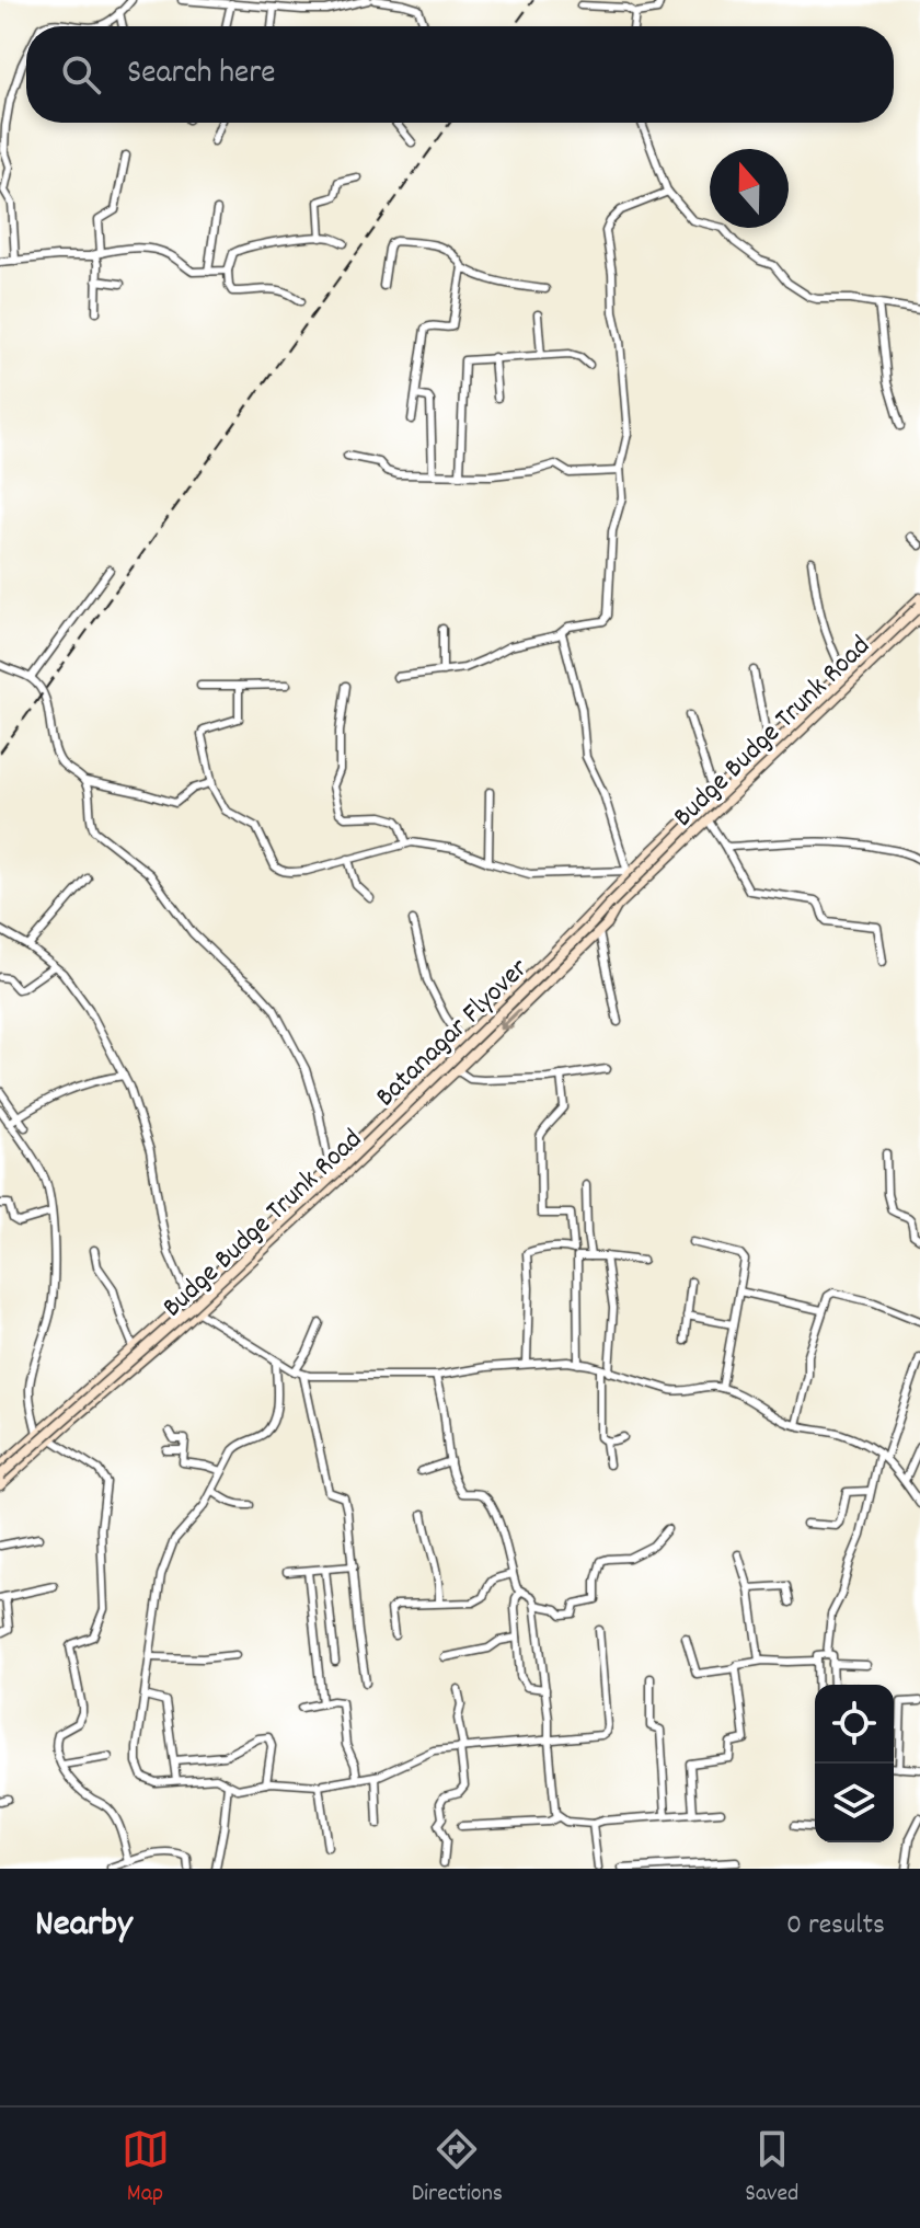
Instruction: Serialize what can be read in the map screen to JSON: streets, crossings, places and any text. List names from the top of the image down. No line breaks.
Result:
{"streets":{"street":["Budge Budge Trunk Road","Batanagar Flyover"]},"north":"top","page":{"search":"Search here","heading":["Nearby","0 results"],"nav":["Map","Directions","Saved"]}}
